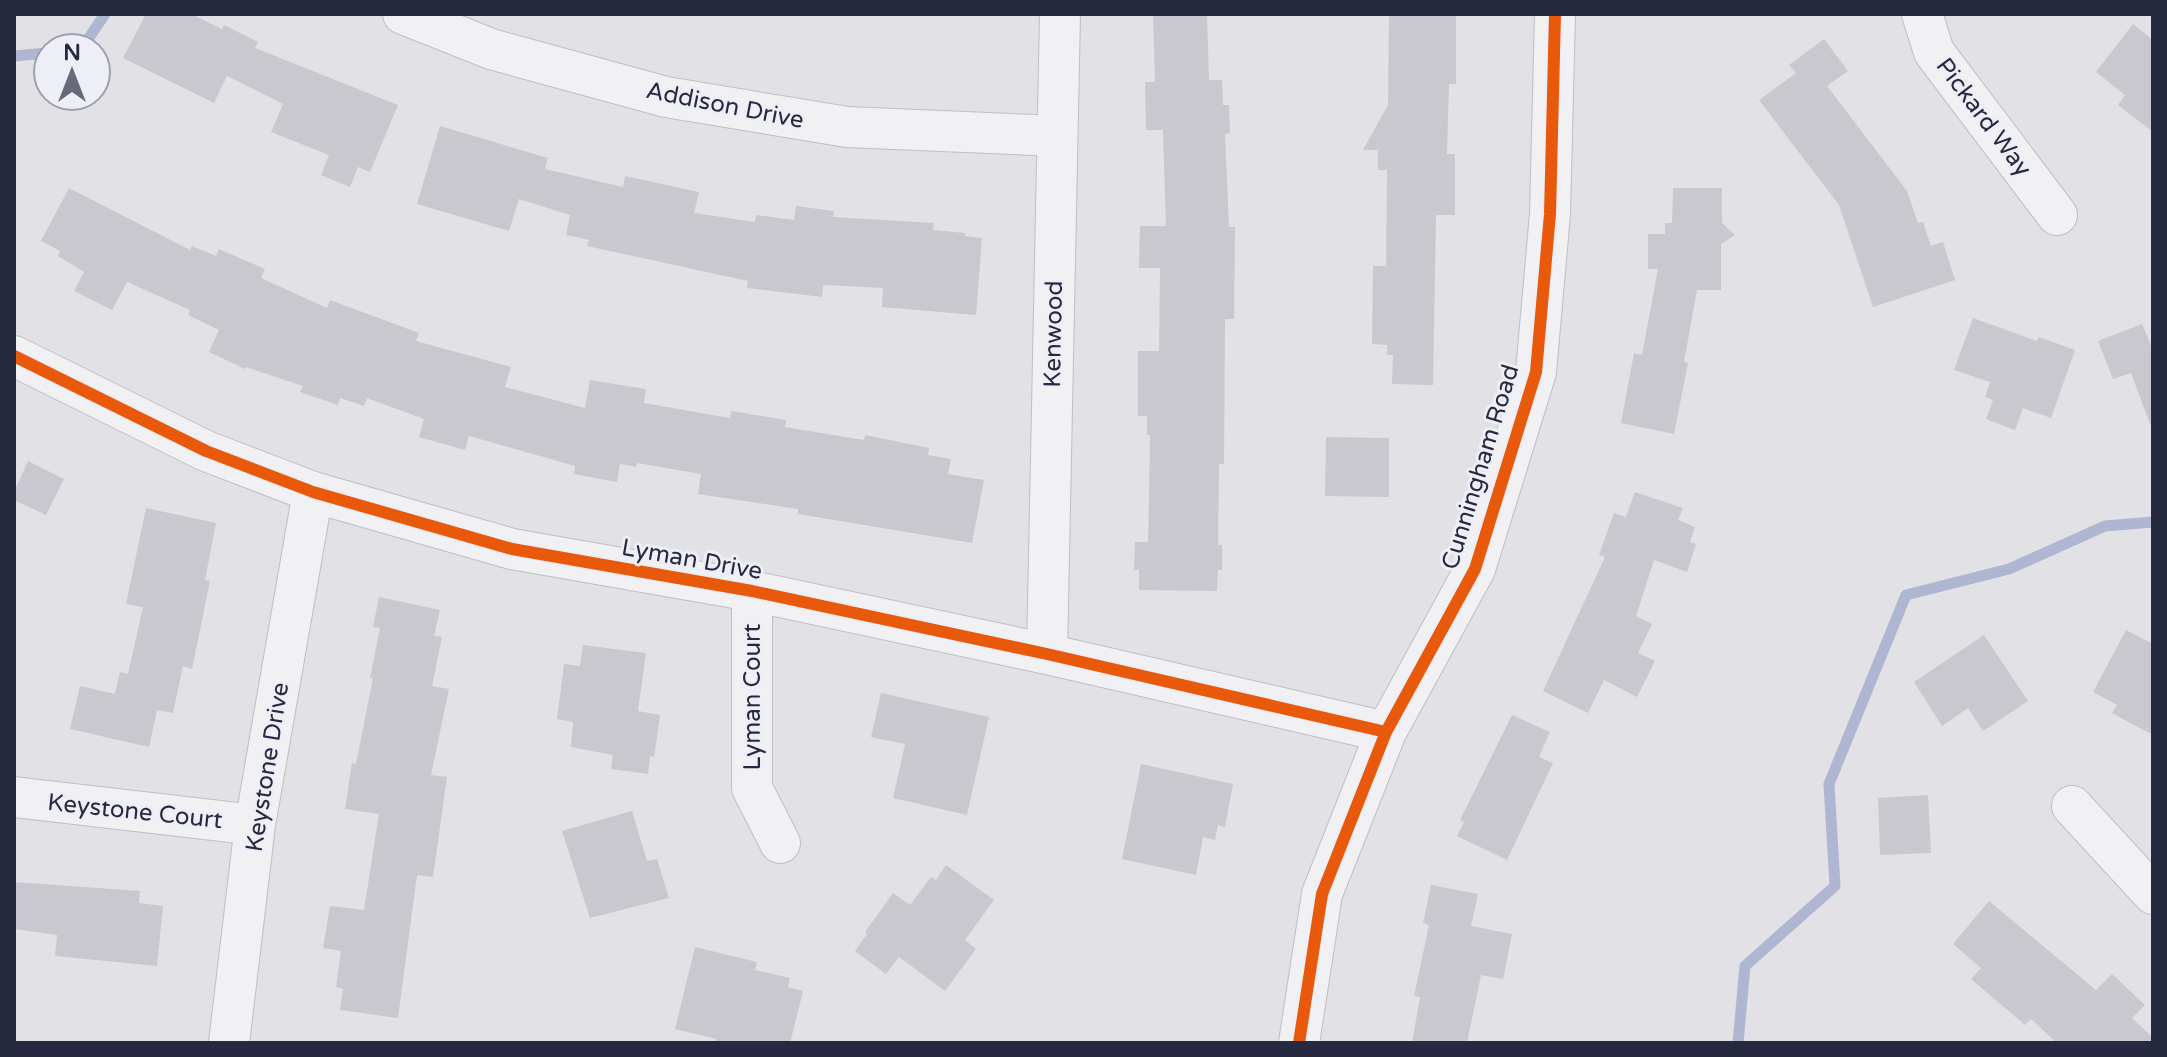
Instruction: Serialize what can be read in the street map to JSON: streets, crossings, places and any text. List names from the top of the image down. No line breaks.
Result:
{"streets":{"street":["Addison Drive","Pickard Way","Kenwood","Cunningham Road","Lyman Drive","Lyman Court","Keystone Drive","Keystone Court"]},"crossings":[["Addison Drive","Kenwood"],["Kenwood","Lyman Drive"],["Cunningham Road","Lyman Drive"],["Lyman Drive","Lyman Court"],["Lyman Drive","Keystone Drive"],["Keystone Drive","Keystone Court"]],"north":"top"}
